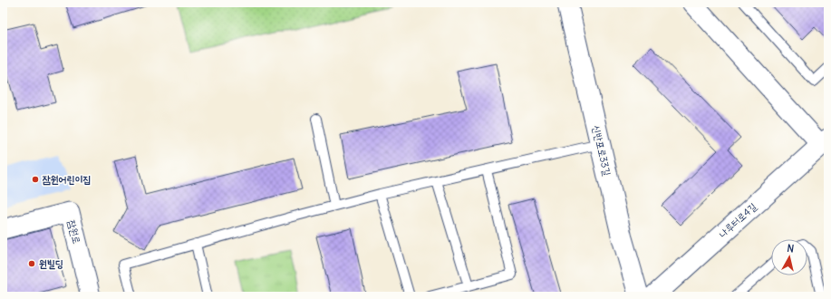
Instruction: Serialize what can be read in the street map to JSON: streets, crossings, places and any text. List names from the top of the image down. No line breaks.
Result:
{"streets":{"street":["신반포로33길","나루터로4길","잠원로"]},"places":["잠원어린이집","원빌딩"],"north":"top"}
